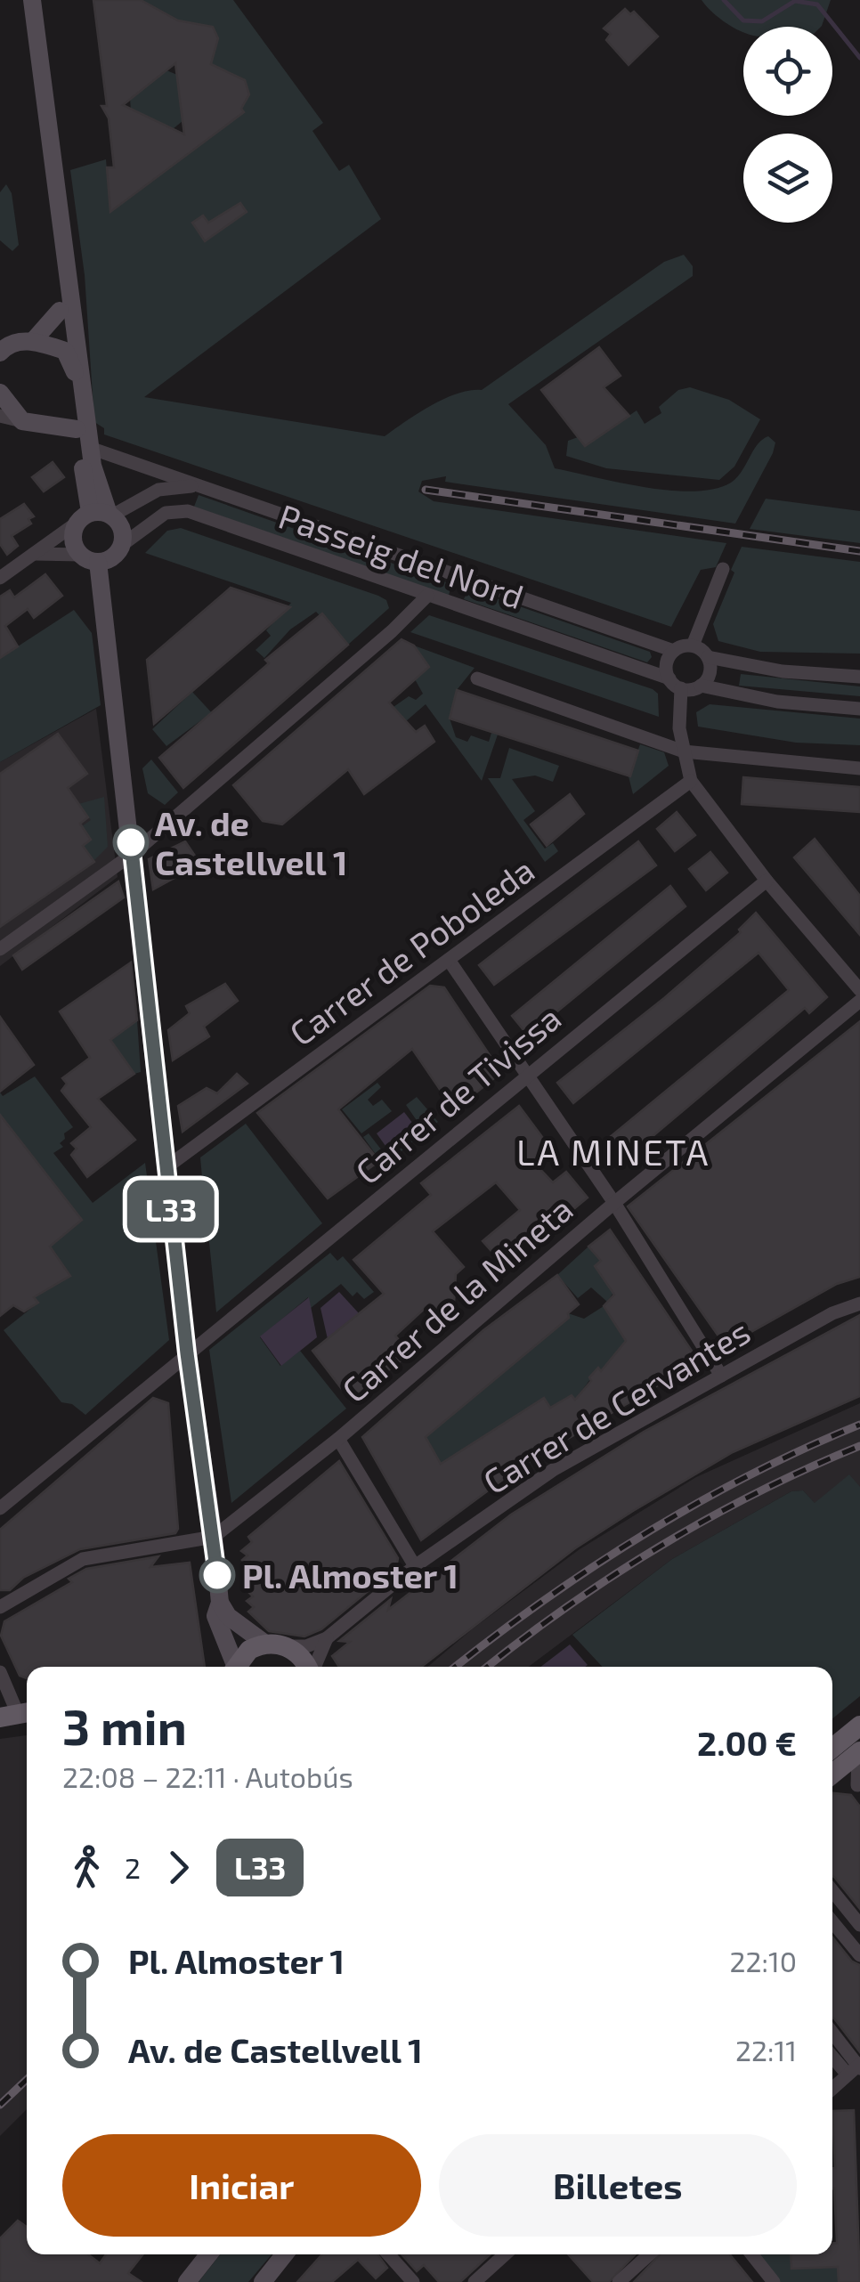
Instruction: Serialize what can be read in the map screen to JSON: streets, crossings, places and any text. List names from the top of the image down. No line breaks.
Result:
{"streets":{"street":["Passeig del Nord","Carrer de Poboleda","Carrer de Tivissa","Carrer de la Mineta","Carrer de Cervantes"]},"districts":["LA MINETA"],"places":["Av. de Castellvell 1","Pl. Almoster 1"],"lines":["bus line L33"],"page":{"on_map":"L33","heading":["3 min","22:08 – 22:11 · Autobús","2.00 €"],"legs":["2","L33"],"list":[{"name":"Pl. Almoster 1","value":"22:10"},{"name":"Av. de Castellvell 1","value":"22:11"}],"buttons":["Iniciar","Billetes"]}}
